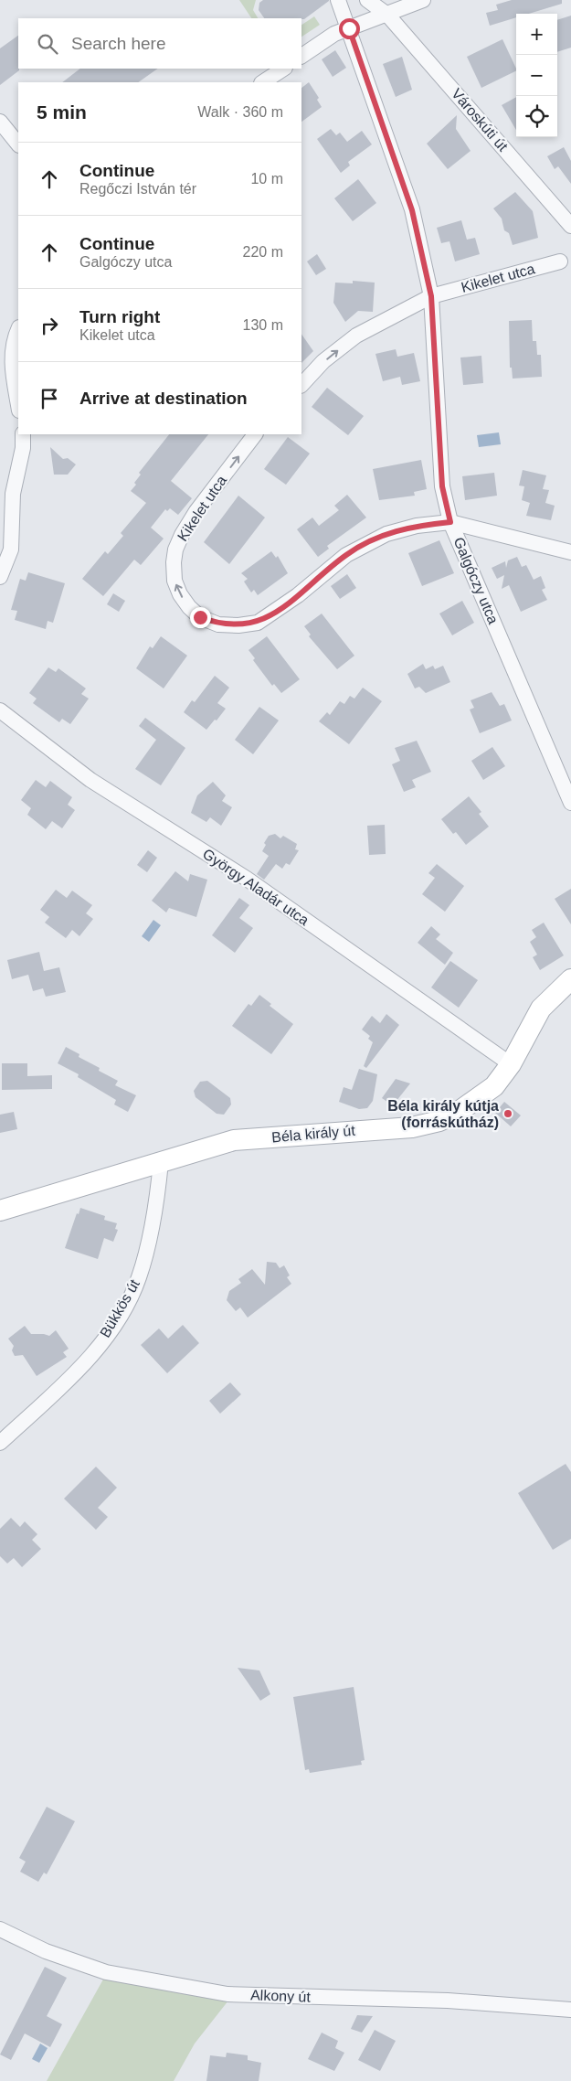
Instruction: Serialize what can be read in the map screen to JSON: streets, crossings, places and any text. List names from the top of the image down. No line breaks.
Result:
{"streets":{"street":["Városkúti út","Kikelet utca","Galgóczy utca","György Aladár utca","Béla király út","Bükkös út","Alkony út"]},"crossings":[["Kikelet utca","Galgóczy utca"],["György Aladár utca","Béla király út"],["Béla király út","Bükkös út"]],"places":["Béla király kútja (forráskútház)"],"page":{"map_buttons":["+","−"],"search":"Search here","heading":["5 min","Walk · 360 m"],"list":[["Continue","Regőczi István tér","10 m"],["Continue","Galgóczy utca","220 m"],["Turn right","Kikelet utca","130 m"],"Arrive at destination"]}}
